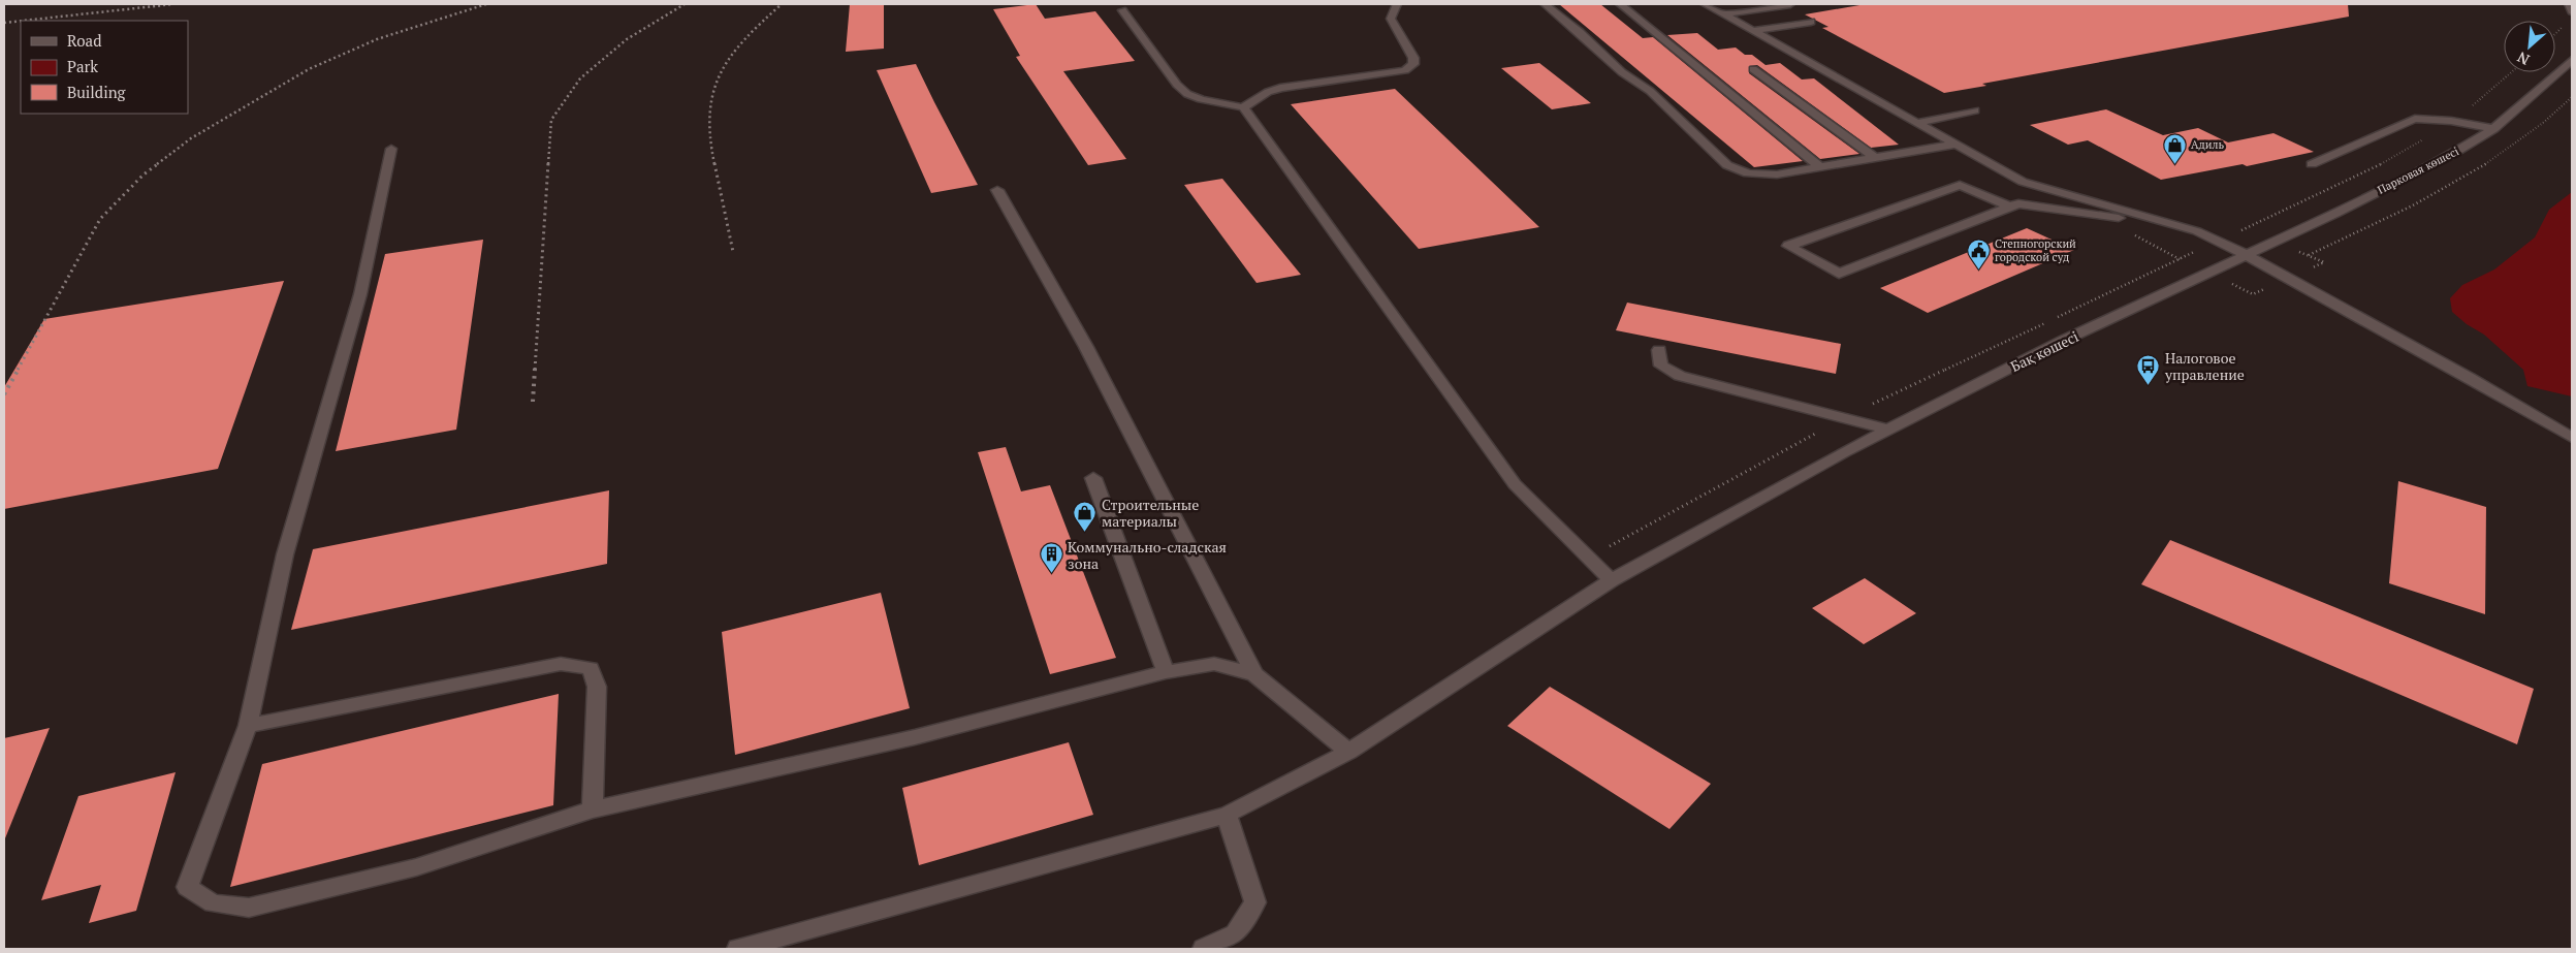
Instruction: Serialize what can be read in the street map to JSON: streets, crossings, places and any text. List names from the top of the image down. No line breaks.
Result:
{"streets":{"street":["Парковая көшесі","Бақ көшесі"]},"crossings":[["Парковая көшесі","Бақ көшесі"]],"places":{"shop":["Адиль","Строительные материалы"],"public building":["Степногорский городской суд"],"bus stop":["Налоговое управление"],"building":["Коммунально-сладская зона"]},"legend":["Road","Park","Building"],"north":"bottom left"}
